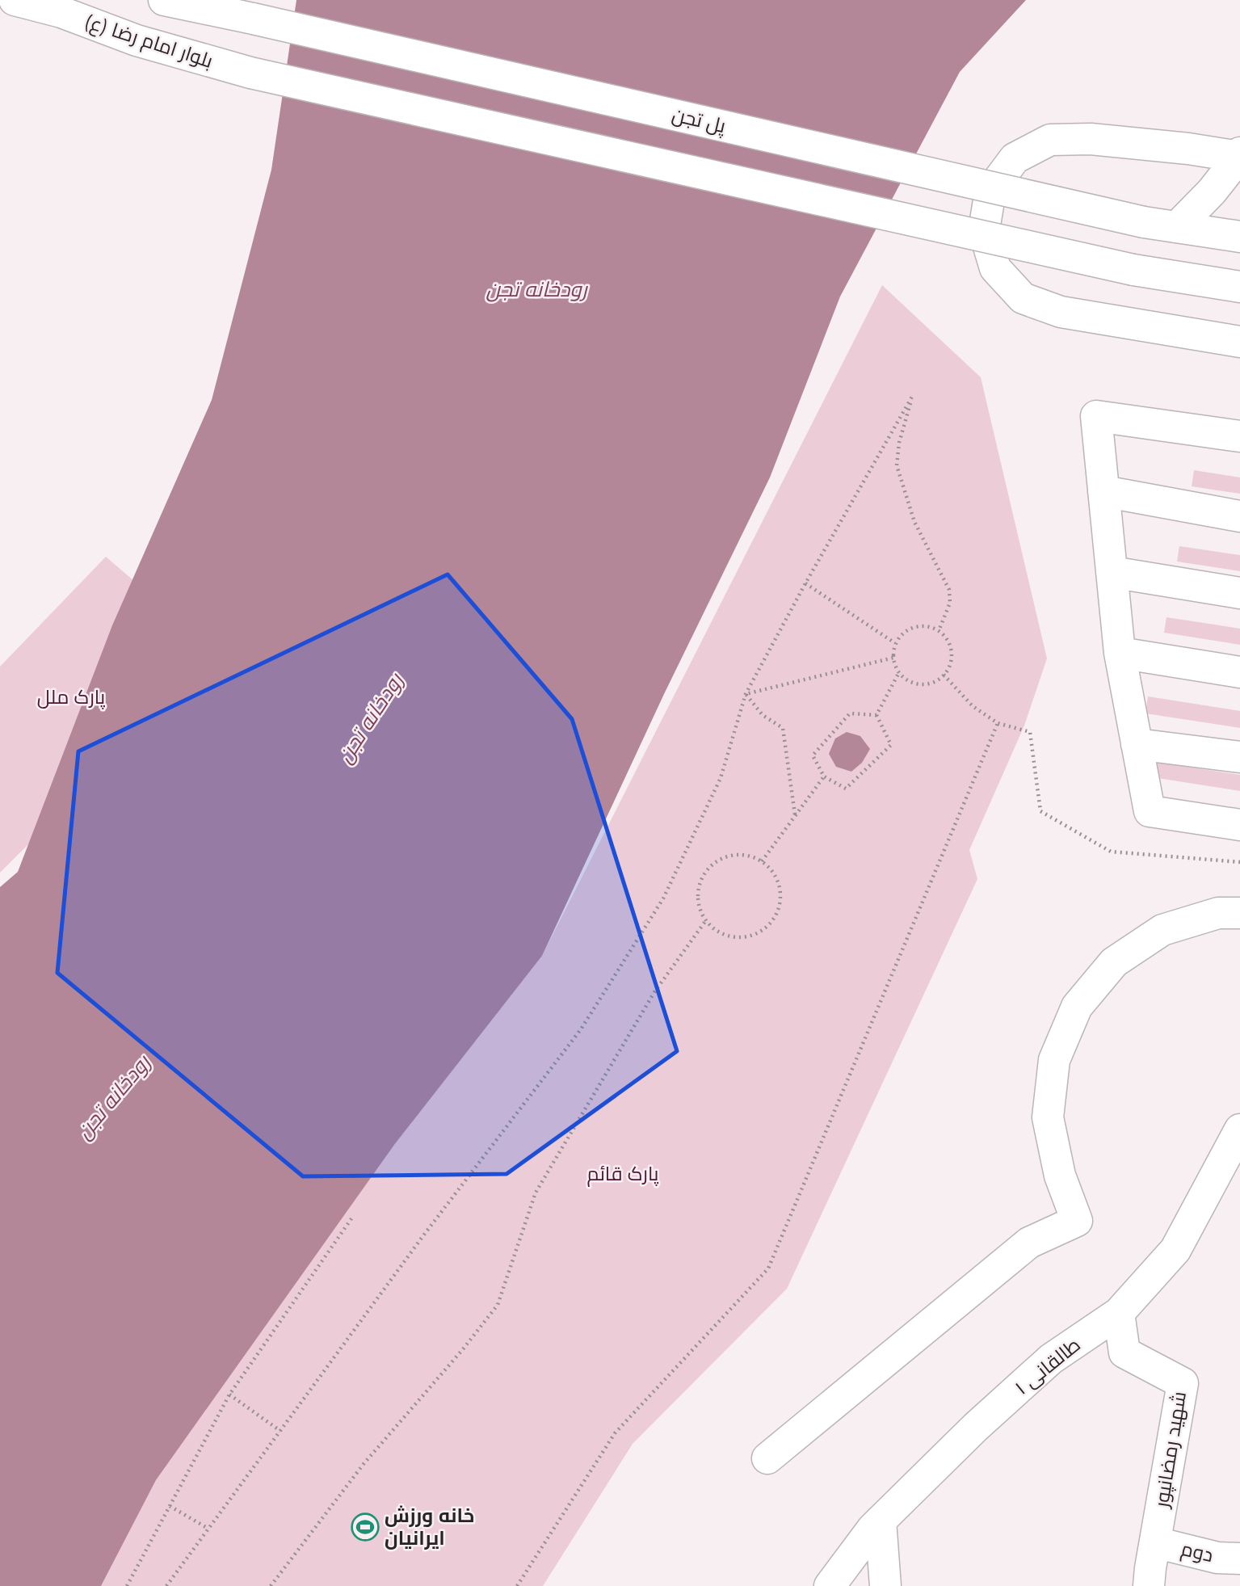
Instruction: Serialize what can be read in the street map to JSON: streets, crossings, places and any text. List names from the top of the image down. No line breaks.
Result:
{"streets":{"main road":["بلوار امام رضا (ع)","پل تجن","طالقانی ۱","شهید رمضانپور","دوم"]},"crossings":[["طالقانی ۱","شهید رمضانپور"],["شهید رمضانپور","دوم"]],"water":["رودخانه تجن"],"parks":["پارک ملل","پارک قائم"],"places":{"sports":["خانه ورزش ایرانیان"]}}
